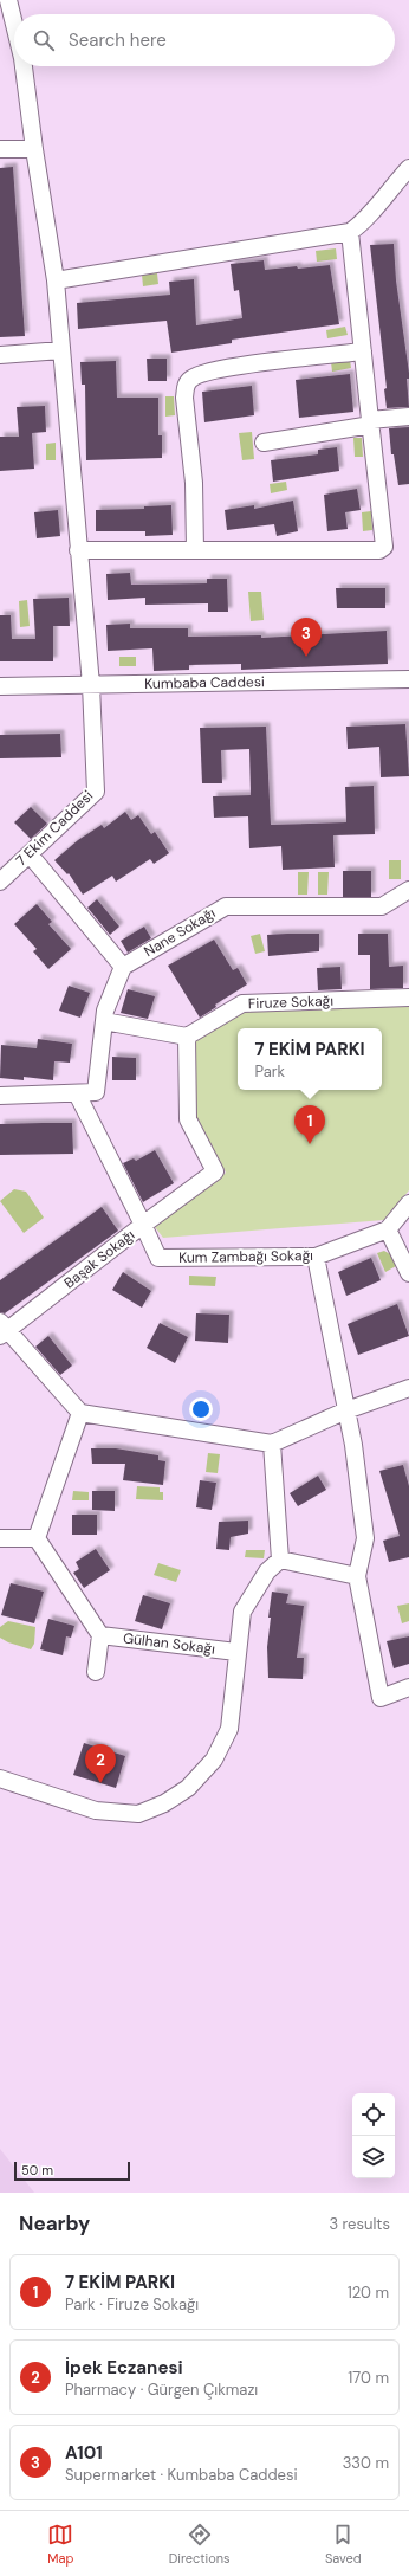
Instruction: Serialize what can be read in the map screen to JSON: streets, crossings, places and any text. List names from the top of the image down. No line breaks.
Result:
{"streets":{"street":["Kumbaba Caddesi","7 Ekim Caddesi","Nane Sokağı","Firuze Sokağı","Kum Zambağı Sokağı","Başak Sokağı","Gülhan Sokağı"]},"crossings":[["Kumbaba Caddesi","7 Ekim Caddesi"],["Kum Zambağı Sokağı","Başak Sokağı"]],"scale_bar":"50 m","page":{"search":"Search here","pins":["3","1","2"],"popup":["7 EKİM PARKI","Park"],"scale":"50 m","heading":["Nearby","3 results"],"list":[{"mark":"1","name":"7 EKİM PARKI","note":"Park · Firuze Sokağı","value":"120 m"},{"mark":"2","name":"İpek Eczanesi","note":"Pharmacy · Gürgen Çıkmazı","value":"170 m"},{"mark":"3","name":"A101","note":"Supermarket · Kumbaba Caddesi","value":"330 m"}],"nav":["Map","Directions","Saved"]}}
